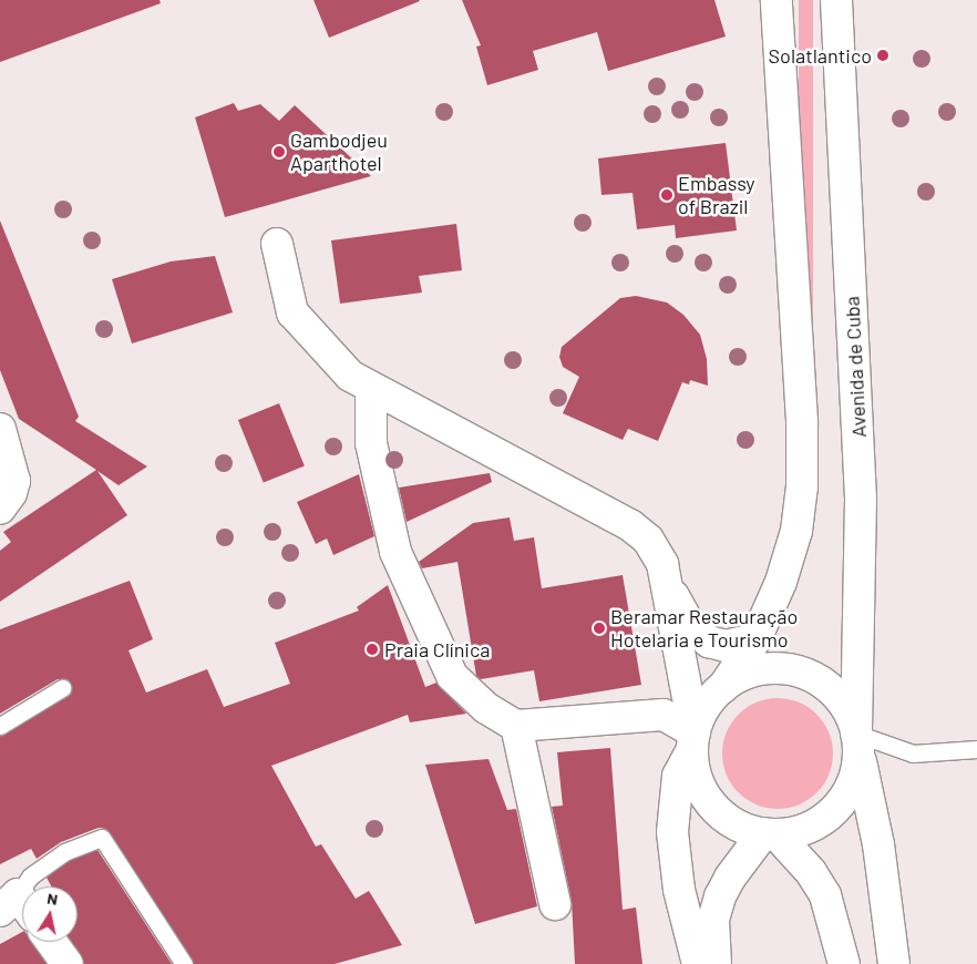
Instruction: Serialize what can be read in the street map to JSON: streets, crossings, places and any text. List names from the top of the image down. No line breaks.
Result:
{"streets":{"street":["Avenida de Cuba"]},"places":["Solatlantico","Gambodjeu Aparthotel","Embassy of Brazil","Beramar Restauração Hotelaria e Tourismo","Praia Clínica"],"north":"top"}
